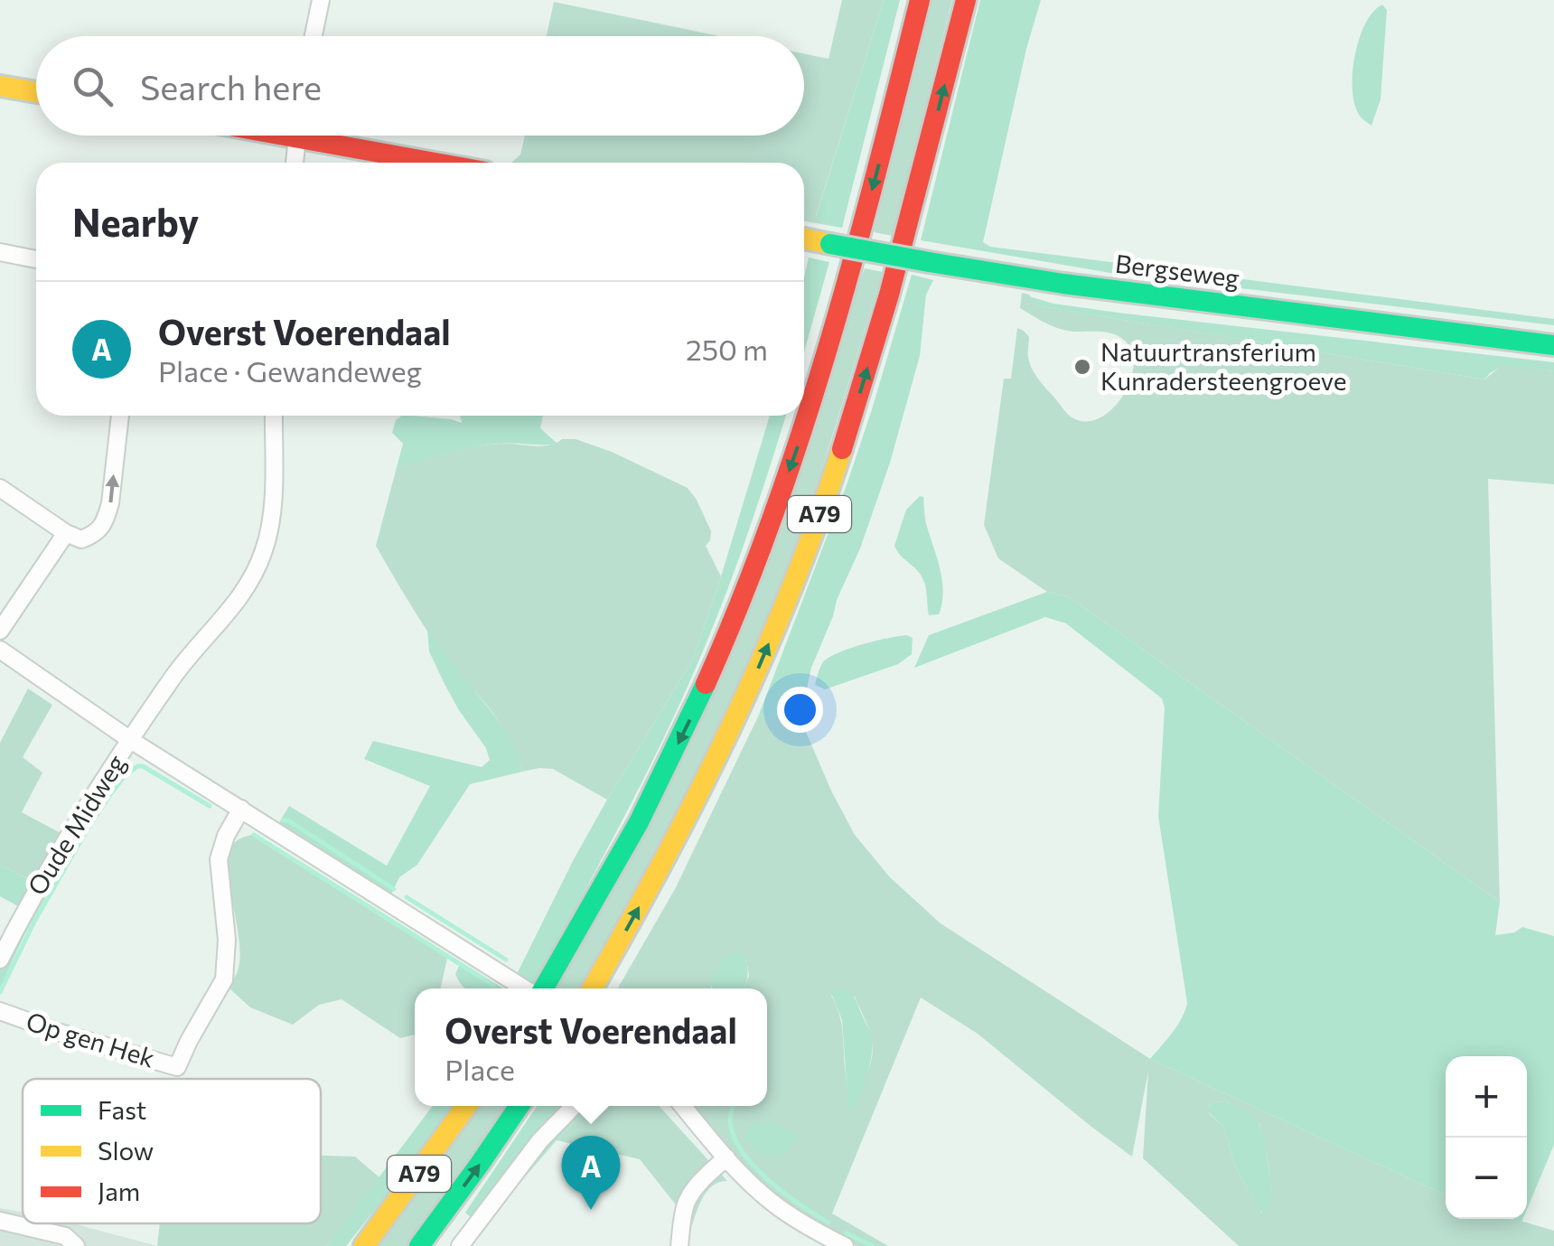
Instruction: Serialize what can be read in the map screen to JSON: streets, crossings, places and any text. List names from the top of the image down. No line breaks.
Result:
{"streets":{"main road":["Bergseweg","A79"],"street":["Oude Midweg","Op gen Hek"]},"places":["Natuurtransferium Kunradersteengroeve"],"legend":["Fast","Slow","Jam"],"page":{"search":"Search here","heading":"Nearby","list":[{"mark":"A","name":"Overst Voerendaal","note":"Place · Gewandeweg","value":"250 m"}],"popup":["Overst Voerendaal","Place"],"map_buttons":["+","−"],"pins":"A"}}
